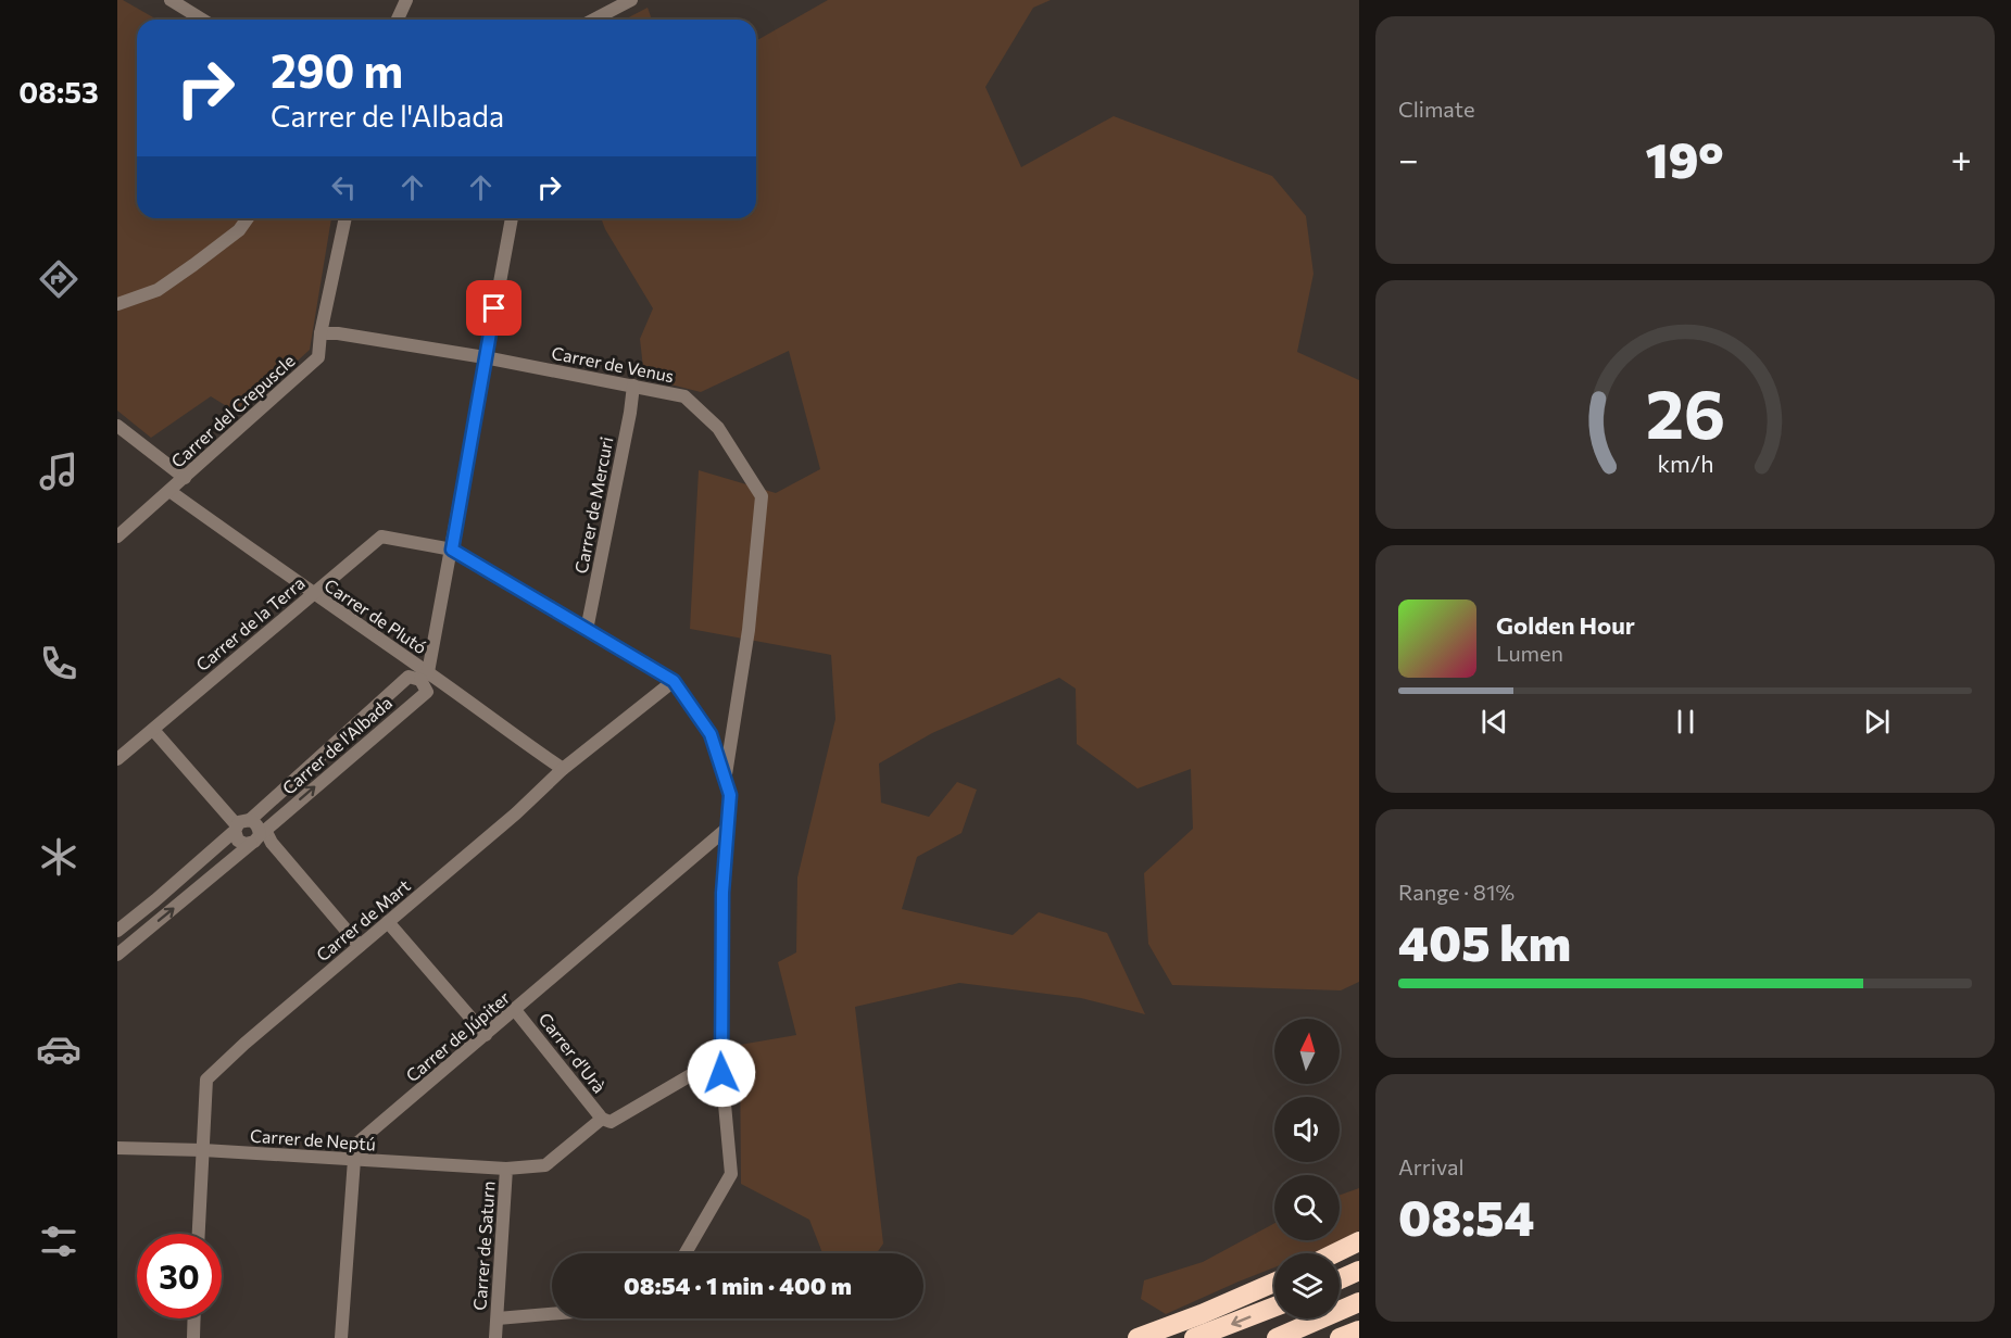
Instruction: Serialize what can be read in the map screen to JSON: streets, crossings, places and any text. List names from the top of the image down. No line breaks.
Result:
{"streets":{"street":["Carrer de Venus","Carrer del Crepuscle","Carrer de Mercuri","Carrer de Plutó","Carrer de la Terra","Carrer de l'Albada","Carrer de Mart","Carrer de Júpiter","Carrer d'Urà","Carrer de Neptú","Carrer de Saturn"]},"crossings":[["Carrer de Venus","Carrer del Crepuscle"],["Carrer de Venus","Carrer de Mercuri"],["Carrer de Venus","Carrer de l'Albada"],["Carrer del Crepuscle","Carrer de Plutó"],["Carrer de Plutó","Carrer de la Terra"],["Carrer de Plutó","Carrer de l'Albada"],["Carrer de Plutó","Carrer de Mart"],["Carrer de la Terra","Carrer de l'Albada"],["Carrer de Mart","Carrer de Neptú"],["Carrer de Júpiter","Carrer d'Urà"],["Carrer de Júpiter","Carrer de Neptú"],["Carrer d'Urà","Carrer de Saturn"],["Carrer de Neptú","Carrer de Saturn"]],"north":"top","page":{"tabs":"08:53","tile":["Climate",["Range · 81%","405 km"],["Arrival","08:54"]],"turn":["290 m","Carrer de l'Albada"],"heat":["−","19°","+"],"song":["Golden Hour","Lumen"],"limit":"30","trip":"08:54 · 1 min · 400 m","gauge":["26","km/h"]}}
